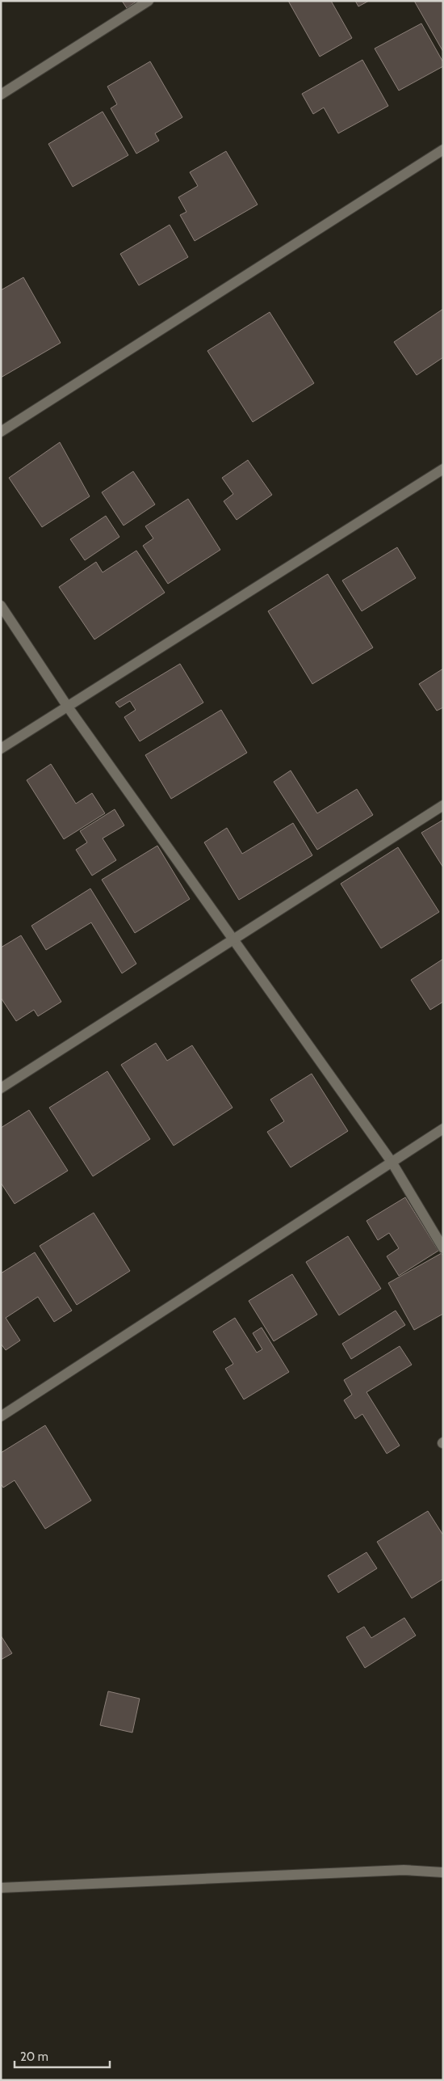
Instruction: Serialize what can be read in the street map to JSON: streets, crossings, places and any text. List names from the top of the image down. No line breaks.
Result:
{"scale_bar":"20 m"}
